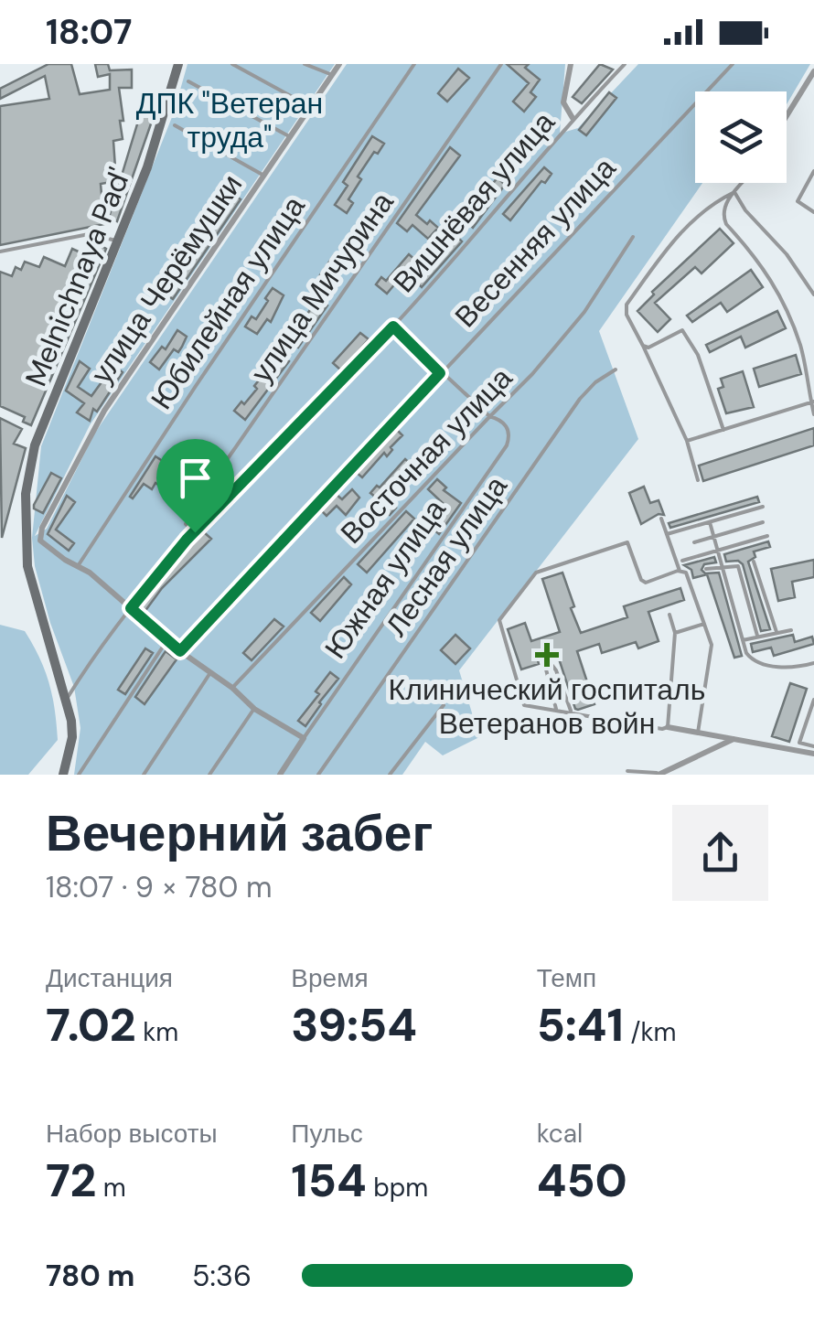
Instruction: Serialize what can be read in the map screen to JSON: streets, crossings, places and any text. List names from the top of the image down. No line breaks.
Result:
{"streets":{"street":["Melnichnaya Pad'","улица Черёмушки","Южная улица"],"lane":["Вишнёвая улица","Весенняя улица","улица Мичурина","Юбилейная улица","Восточная улица","Лесная улица"]},"crossings":[["Вишнёвая улица","улица Мичурина"],["улица Черёмушки","Юбилейная улица"],["Восточная улица","Южная улица"]],"parks":["ДПК \"Ветеран труда\""],"places":{"health":["Клинический госпиталь Ветеранов войн"]},"page":{"status":"18:07","heading":["Вечерний забег","18:07 · 9 × 780 m"],"stats":[["Дистанция","7.02 km"],["Время","39:54"],["Темп","5:41 /km"],["Набор высоты","72 m"],["Пульс","154 bpm"],["kcal","450"]],"list":[{"name":"780 m","note":"5:36"}]}}
